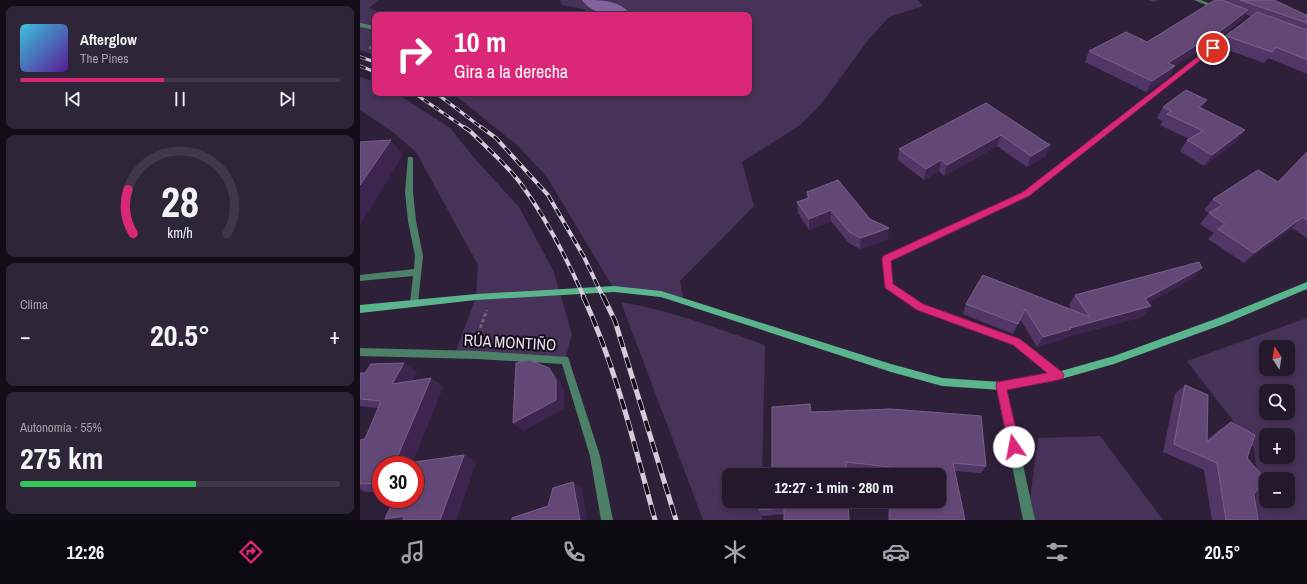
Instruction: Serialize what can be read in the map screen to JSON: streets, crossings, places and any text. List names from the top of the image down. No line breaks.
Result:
{"streets":{"street":["RÚA MONTIÑO"]},"north":"top","page":{"turn":["10 m","Gira a la derecha"],"song":["Afterglow","The Pines"],"tile":["Clima",["Autonomía · 55%","275 km"]],"heat":["−","20.5°","+"],"map_buttons":["+","−"],"limit":"30","trip":"12:27 · 1 min · 280 m","tabs":["12:26","20.5°"],"gauge":["28","km/h"]}}
